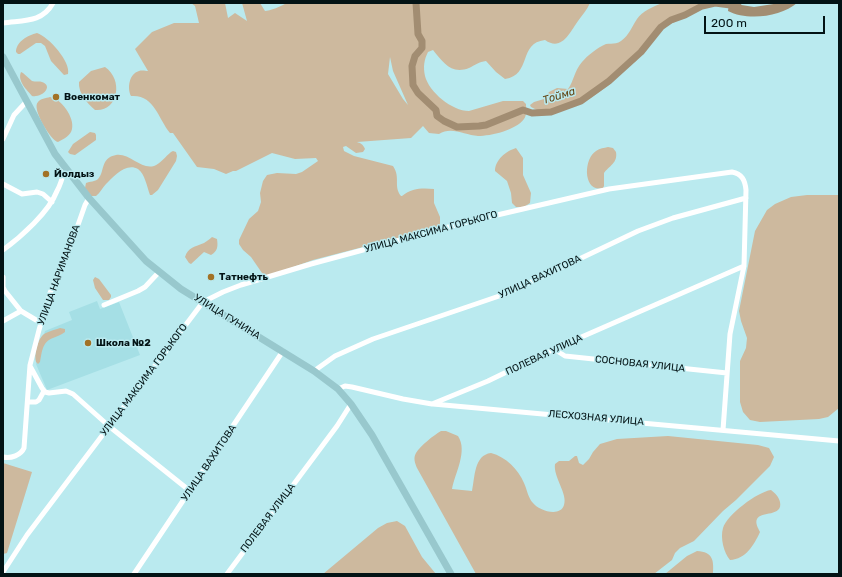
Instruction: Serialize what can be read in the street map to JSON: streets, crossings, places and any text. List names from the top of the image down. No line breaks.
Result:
{"streets":{"main road":["УЛИЦА ГУНИНА"],"street":["УЛИЦА МАКСИМА ГОРЬКОГО","УЛИЦА НАРИМАНОВА","УЛИЦА ВАХИТОВА","ПОЛЕВАЯ УЛИЦА","СОСНОВАЯ УЛИЦА","ЛЕСХОЗНАЯ УЛИЦА"]},"crossings":[["УЛИЦА МАКСИМА ГОРЬКОГО","УЛИЦА ВАХИТОВА"],["УЛИЦА МАКСИМА ГОРЬКОГО","УЛИЦА ГУНИНА"],["УЛИЦА МАКСИМА ГОРЬКОГО","ПОЛЕВАЯ УЛИЦА"],["УЛИЦА МАКСИМА ГОРЬКОГО","СОСНОВАЯ УЛИЦА"],["УЛИЦА МАКСИМА ГОРЬКОГО","ЛЕСХОЗНАЯ УЛИЦА"],["УЛИЦА НАРИМАНОВА","УЛИЦА ГУНИНА"],["УЛИЦА ВАХИТОВА","УЛИЦА ГУНИНА"],["УЛИЦА ГУНИНА","ПОЛЕВАЯ УЛИЦА"],["ПОЛЕВАЯ УЛИЦА","СОСНОВАЯ УЛИЦА"],["ПОЛЕВАЯ УЛИЦА","ЛЕСХОЗНАЯ УЛИЦА"]],"water":["Тойма"],"places":["Военкомат","Йолдыз","Татнефть","Школа №2"],"scale_bar":"200 m"}
